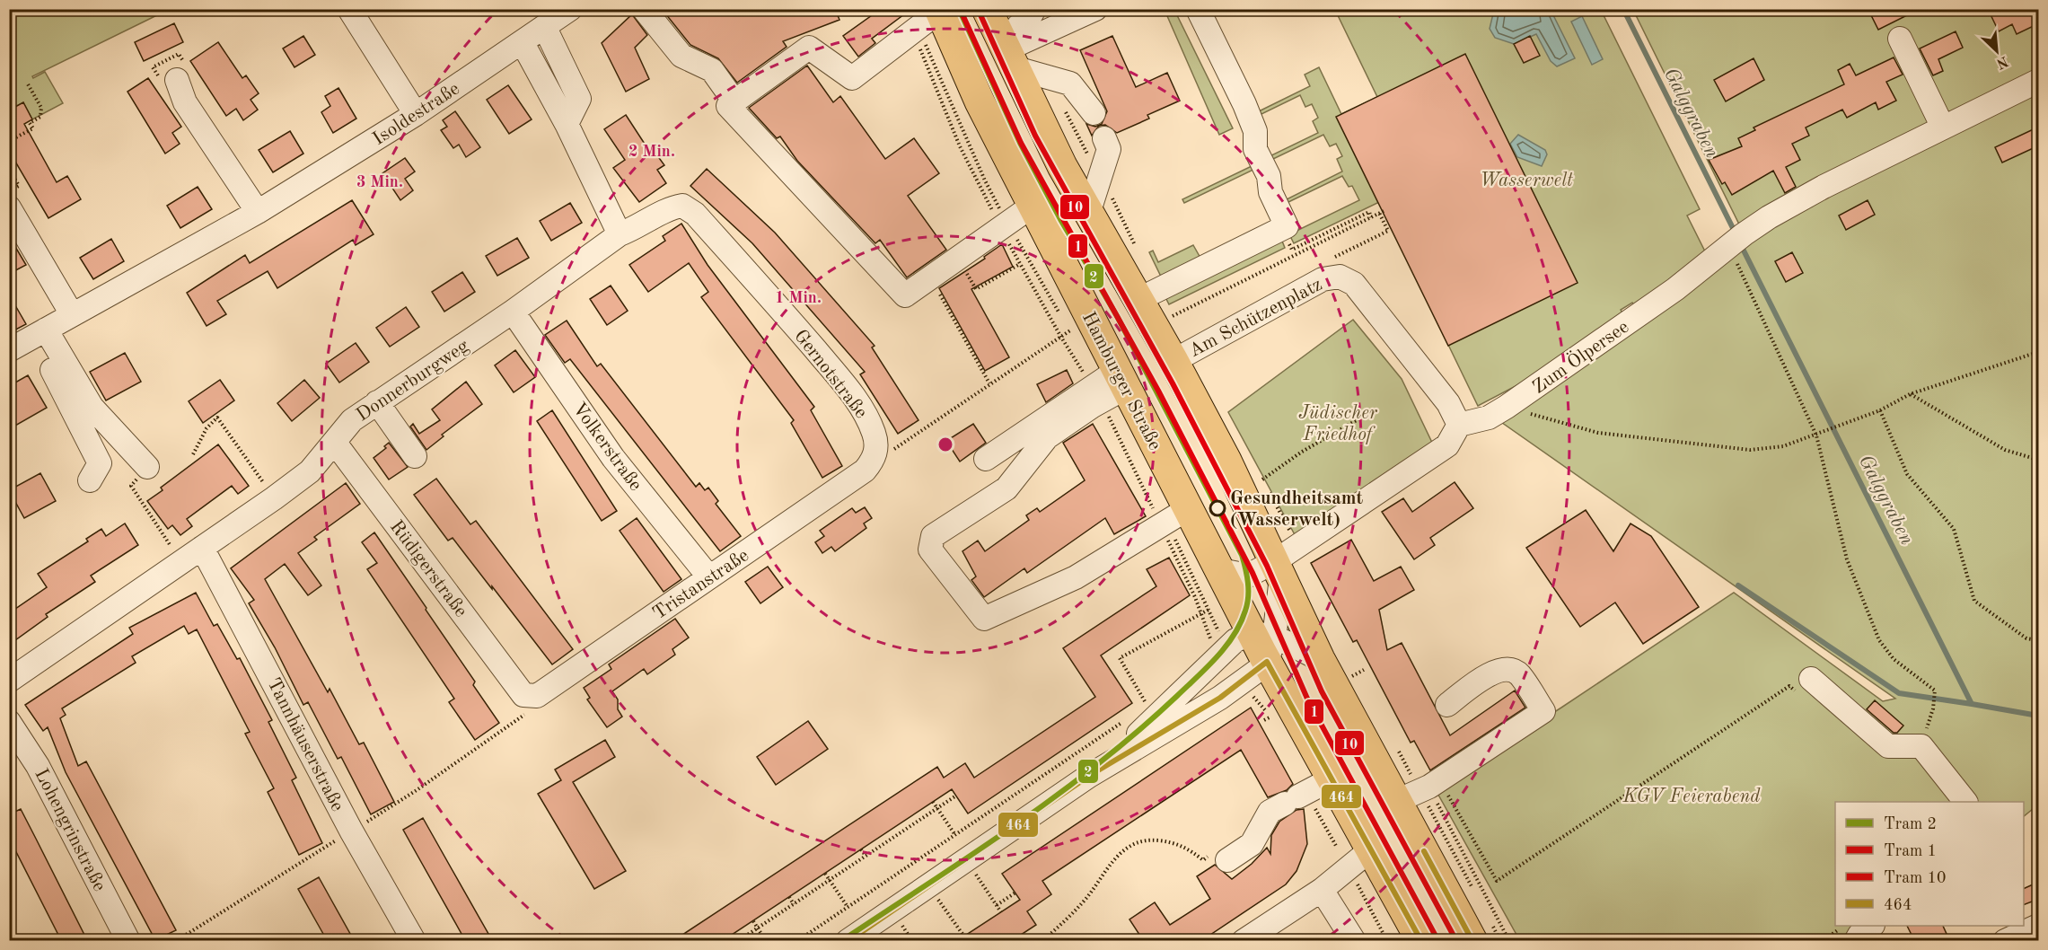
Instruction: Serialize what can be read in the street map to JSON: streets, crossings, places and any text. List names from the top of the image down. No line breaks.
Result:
{"streets":{"main road":["Hamburger Straße"],"street":["Isoldestraße","Am Schützenplatz","Zum Ölpersee","Gernotstraße","Donnerburgweg","Volkerstraße","Rüdigerstraße","Tristanstraße","Tannhäuserstraße","Lohengrinstraße"]},"crossings":[["Am Schützenplatz","Zum Ölpersee"],["Gernotstraße","Donnerburgweg"],["Gernotstraße","Tristanstraße"],["Donnerburgweg","Volkerstraße"],["Donnerburgweg","Rüdigerstraße"],["Donnerburgweg","Tannhäuserstraße"],["Volkerstraße","Tristanstraße"],["Rüdigerstraße","Tristanstraße"]],"water":["Galggraben"],"parks":["Wasserwelt","Jüdischer Friedhof","KGV Feierabend"],"places":["Gesundheitsamt (Wasserwelt)"],"lines":["tram line 2","tram line 10","tram line 1","transit line 464"],"legend":["Tram 2","Tram 1","Tram 10","464"],"north":"bottom right","rings":["2 Min.","3 Min.","1 Min."]}
